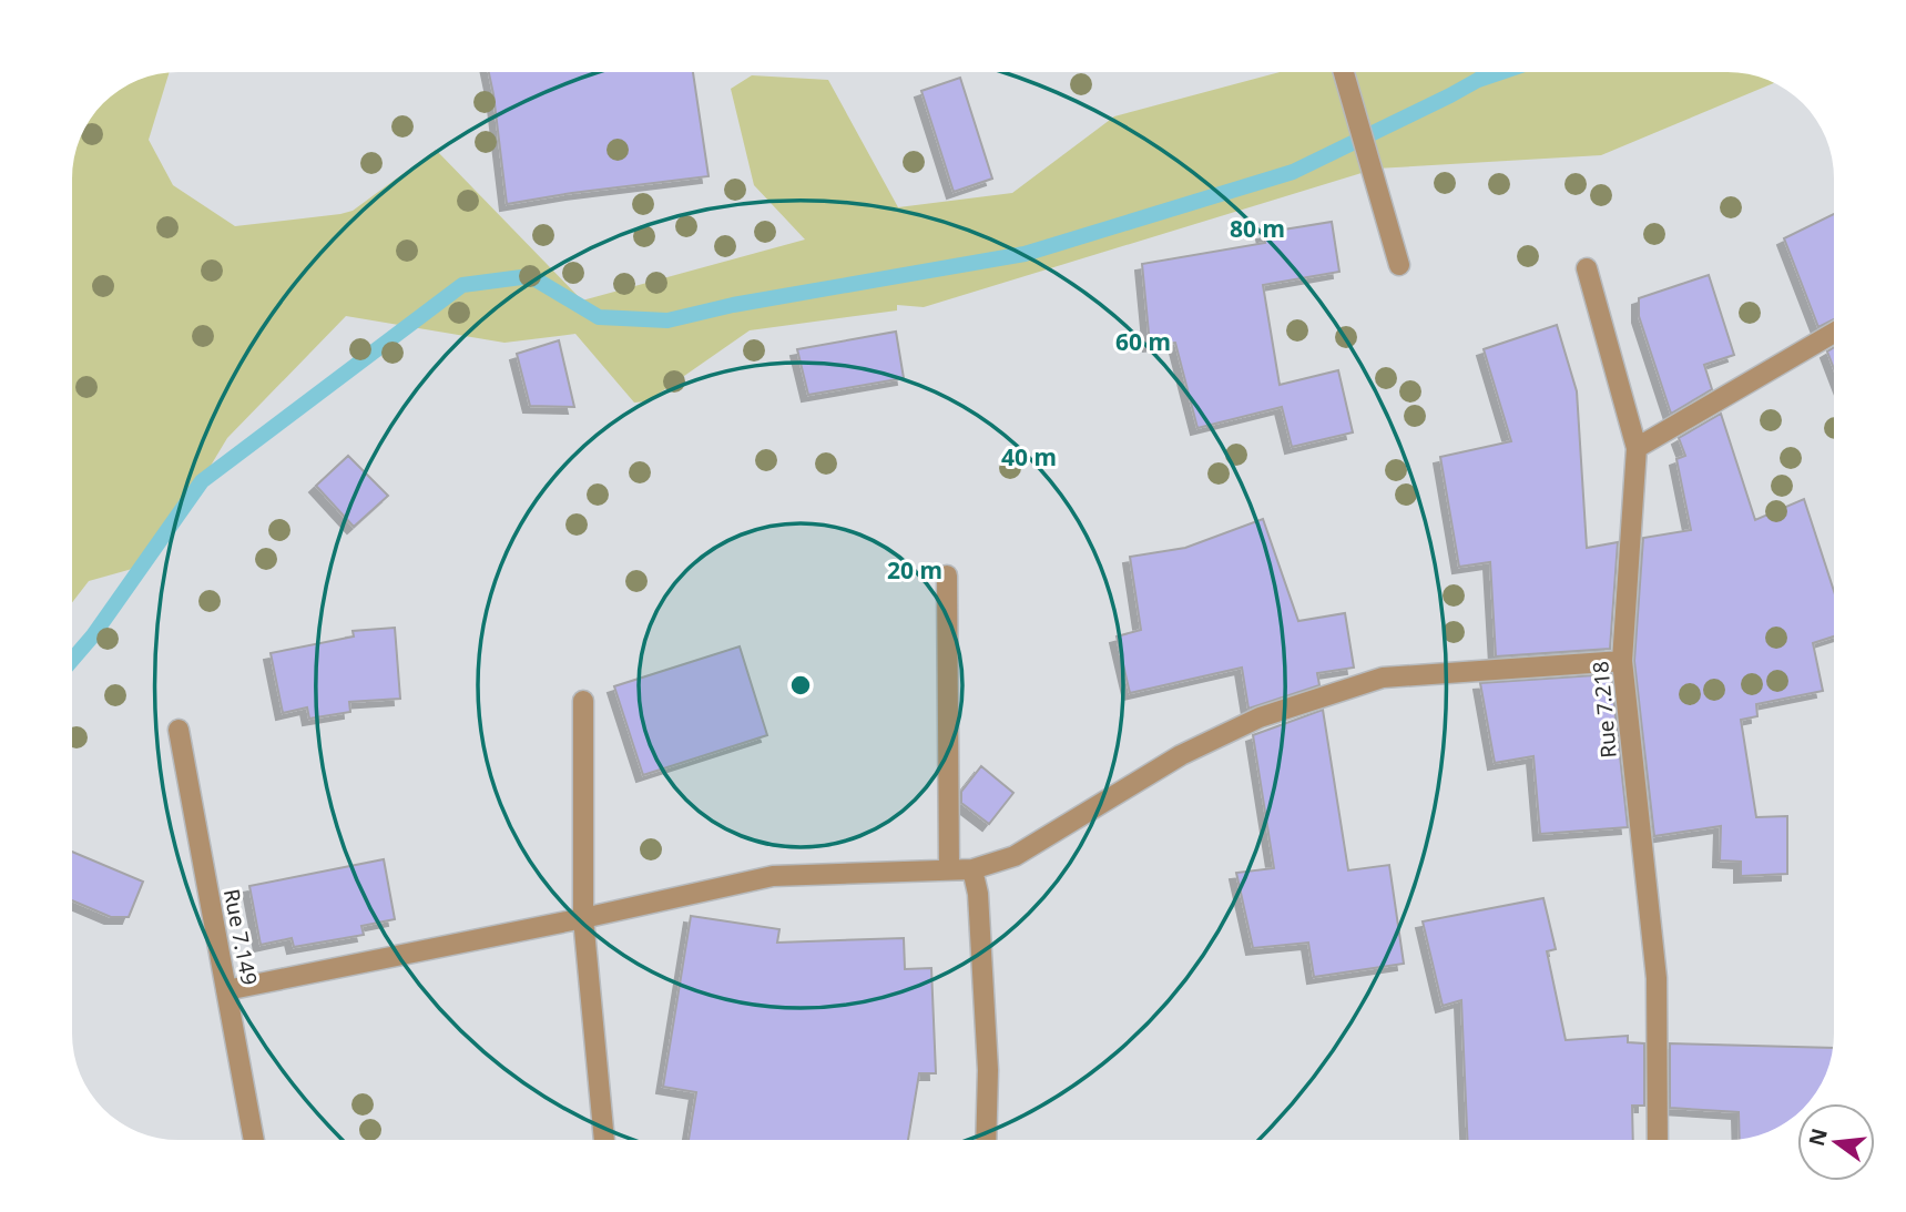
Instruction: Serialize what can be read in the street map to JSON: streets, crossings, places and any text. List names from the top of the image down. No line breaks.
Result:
{"streets":{"street":["Rue 7.218","Rue 7.149"]},"north":"left","rings":["80 m","60 m","40 m","20 m"]}
